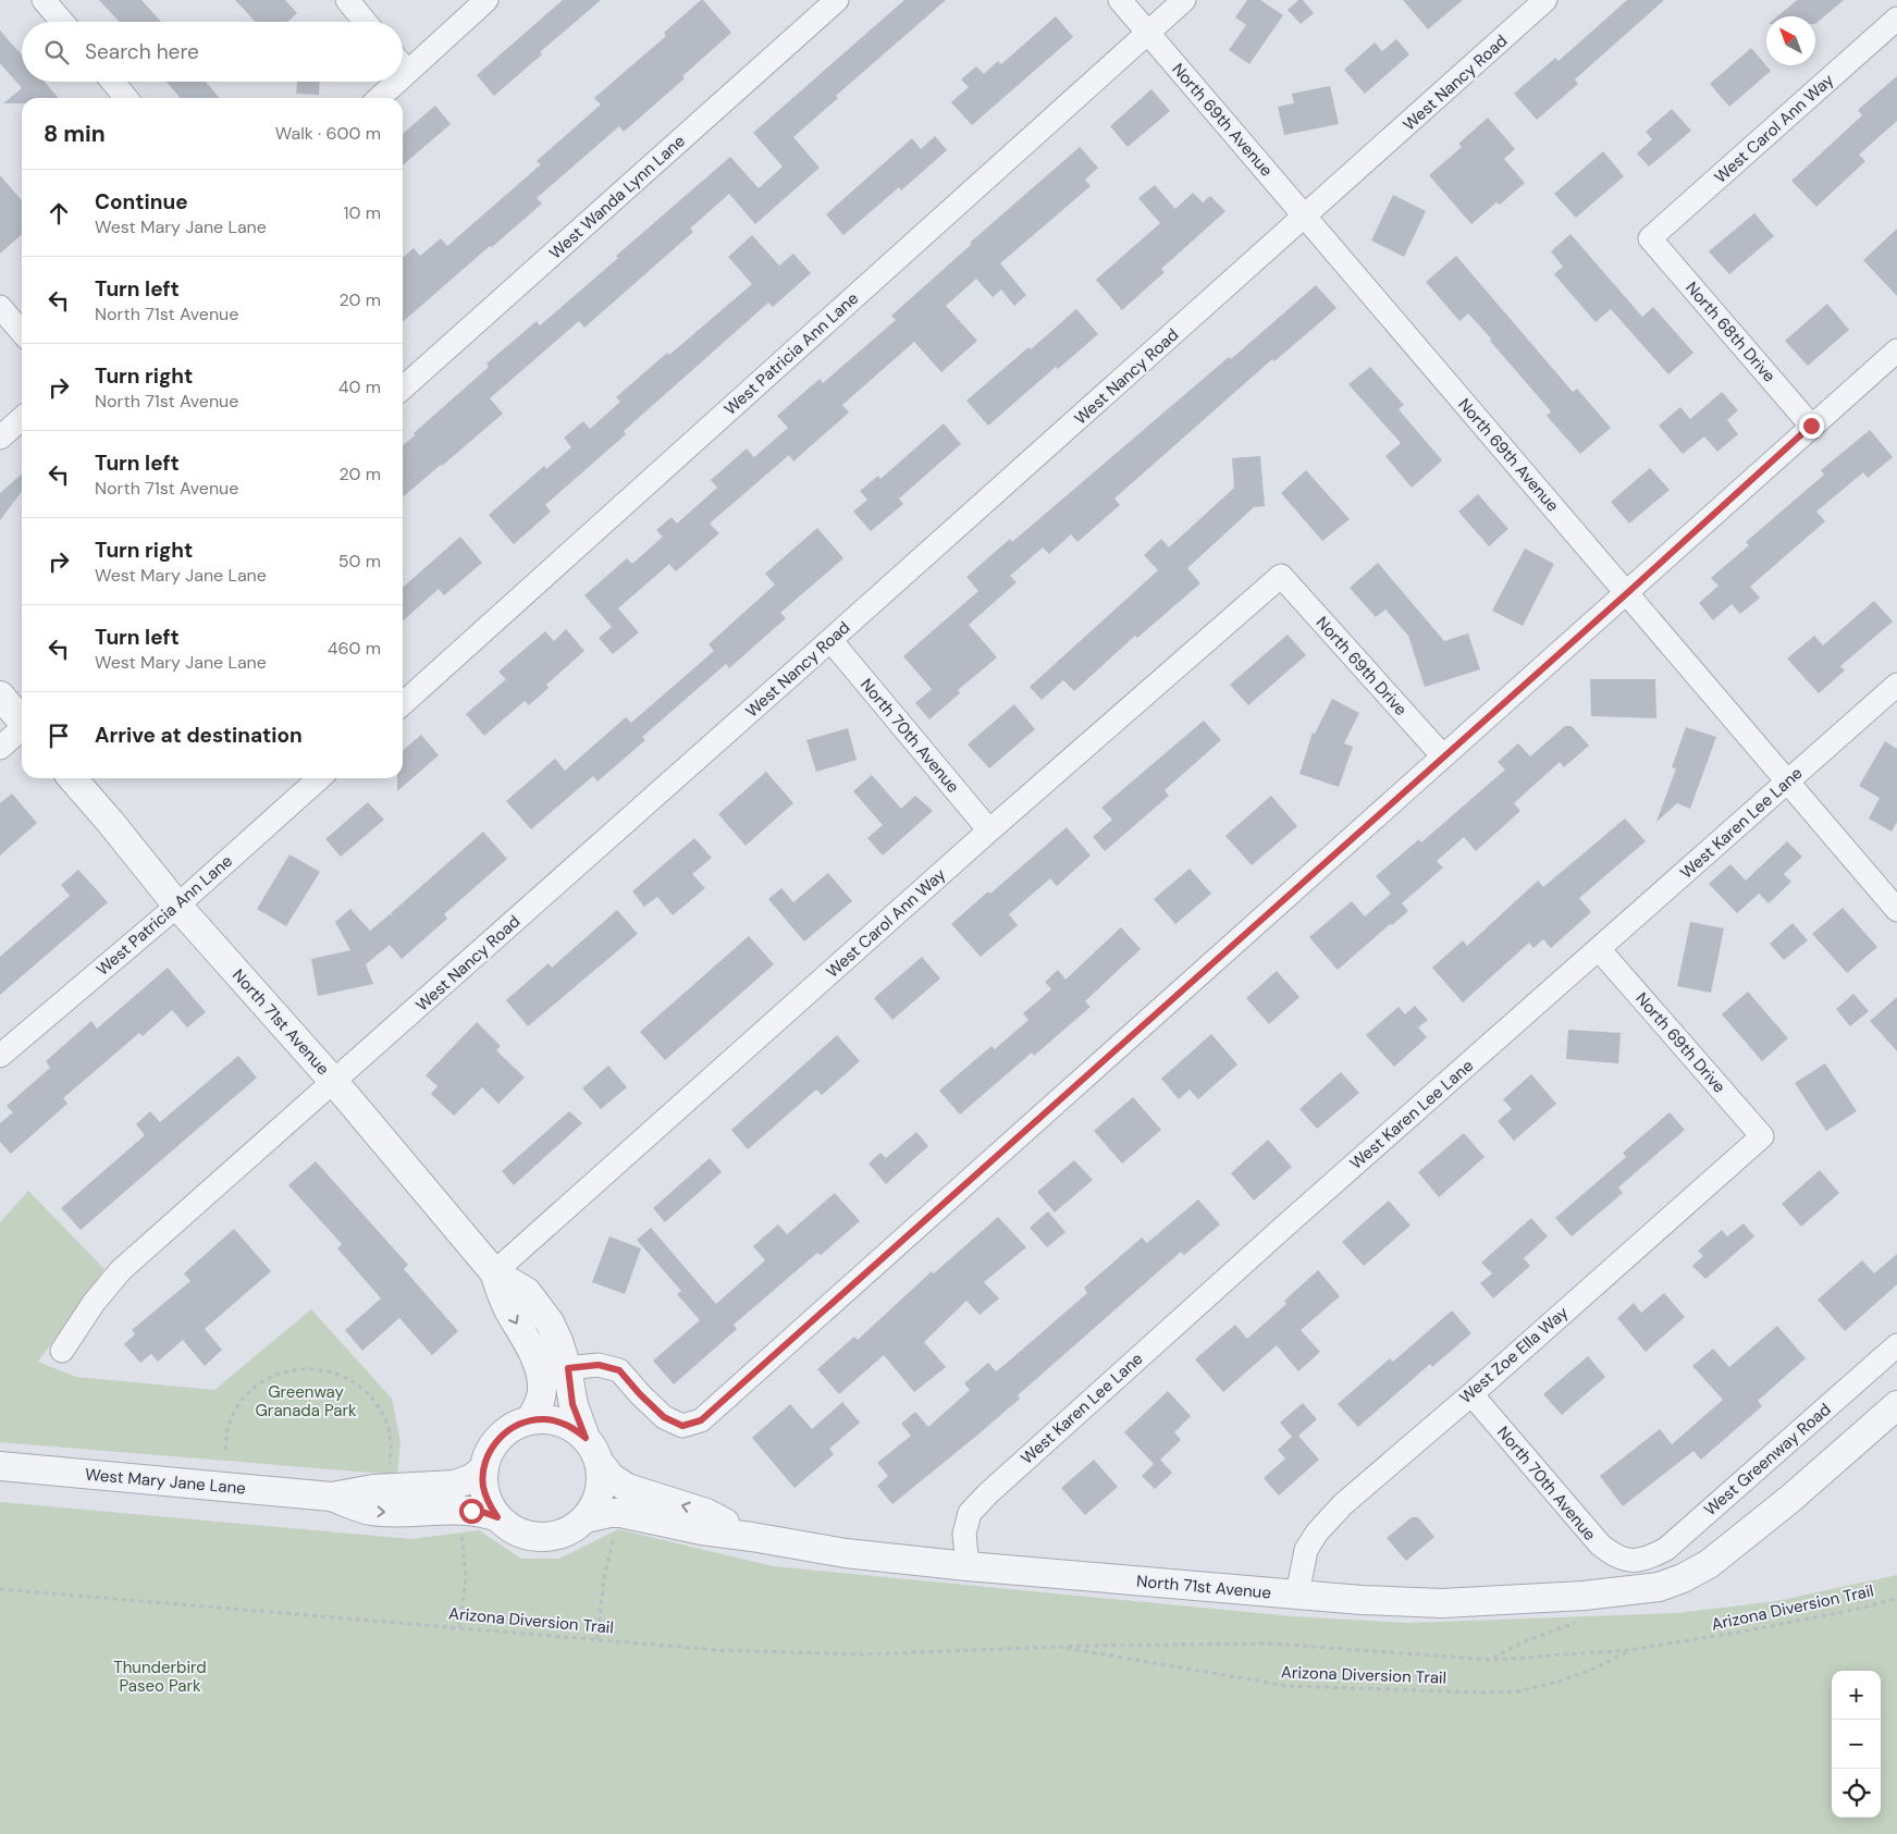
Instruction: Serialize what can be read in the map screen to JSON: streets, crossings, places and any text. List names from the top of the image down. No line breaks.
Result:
{"streets":{"street":["West Nancy Road","North 69th Avenue","West Carol Ann Way","West Wanda Lynn Lane","North 68th Drive","West Patricia Ann Lane","North 69th Drive","North 70th Avenue","West Karen Lee Lane","North 71st Avenue","West Zoe Ella Way","West Greenway Road","West Mary Jane Lane"],"path":["Arizona Diversion Trail"]},"crossings":[["West Nancy Road","North 69th Avenue"],["West Nancy Road","North 70th Avenue"],["West Nancy Road","North 71st Avenue"],["North 69th Avenue","West Patricia Ann Lane"],["North 69th Avenue","West Karen Lee Lane"],["West Carol Ann Way","North 68th Drive"],["West Carol Ann Way","North 69th Drive"],["West Carol Ann Way","North 70th Avenue"],["West Carol Ann Way","North 71st Avenue"],["West Patricia Ann Lane","North 71st Avenue"],["North 69th Drive","West Karen Lee Lane"],["North 69th Drive","West Zoe Ella Way"],["North 70th Avenue","West Zoe Ella Way"],["North 70th Avenue","West Greenway Road"],["West Karen Lee Lane","North 71st Avenue"],["North 71st Avenue","West Zoe Ella Way"],["North 71st Avenue","West Mary Jane Lane"]],"parks":["Greenway Granada Park","Thunderbird Paseo Park"],"north":"top left","page":{"search":"Search here","heading":["8 min","Walk · 600 m"],"list":[["Continue","West Mary Jane Lane","10 m"],["Turn left","North 71st Avenue","20 m"],["Turn right","North 71st Avenue","40 m"],["Turn left","North 71st Avenue","20 m"],["Turn right","West Mary Jane Lane","50 m"],["Turn left","West Mary Jane Lane","460 m"],"Arrive at destination"],"map_buttons":["+","−"]}}
